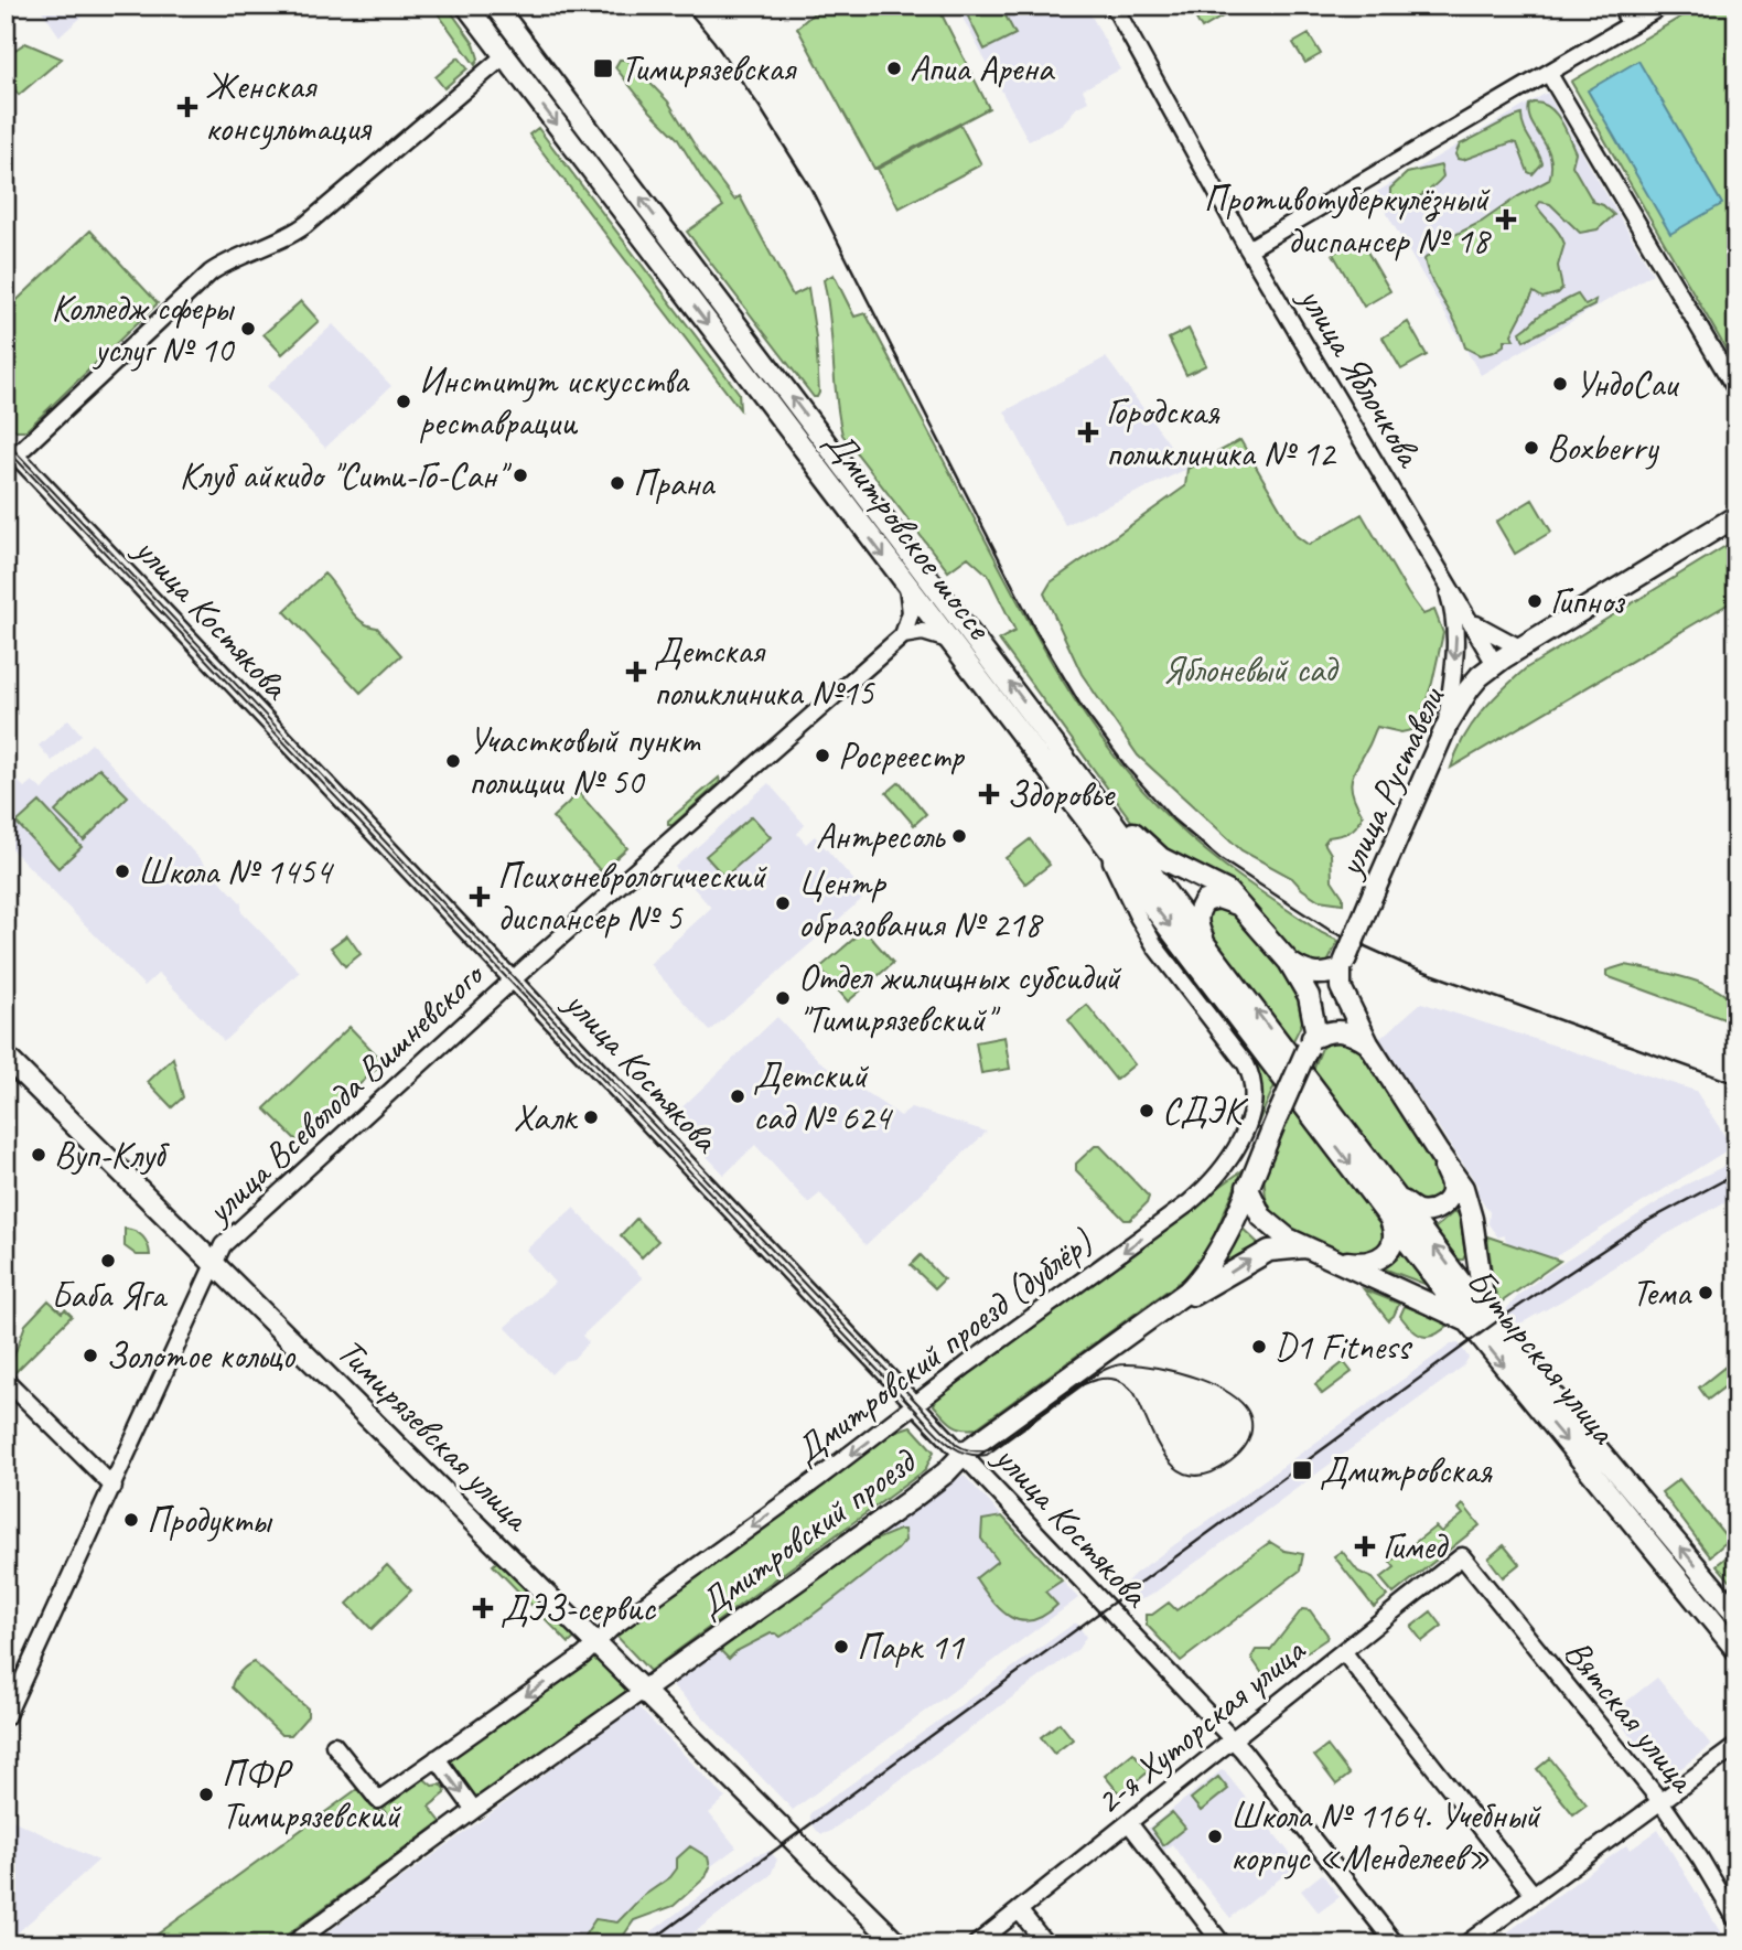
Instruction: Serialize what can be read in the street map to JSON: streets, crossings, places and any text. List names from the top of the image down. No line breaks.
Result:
{"streets":{"main road":["Дмитровское шоссе","улица Руставели","Бутырская улица","Тимирязевская улица","Дмитровский проезд"],"street":["улица Яблочкова","улица Костякова","улица Всеволода Вишневского","Дмитровский проезд (дублёр)","Вятская улица","2-я Хуторская улица"]},"crossings":[["Дмитровское шоссе","Дмитровский проезд (дублёр)"],["Дмитровское шоссе","Бутырская улица"],["улица Костякова","улица Всеволода Вишневского"],["улица Костякова","Дмитровский проезд (дублёр)"],["улица Костякова","Дмитровский проезд"],["улица Костякова","2-я Хуторская улица"],["улица Руставели","Дмитровский проезд"],["улица Всеволода Вишневского","Тимирязевская улица"],["Дмитровский проезд (дублёр)","Тимирязевская улица"],["Тимирязевская улица","Дмитровский проезд"],["Вятская улица","2-я Хуторская улица"]],"one_way":["Дмитровский проезд (дублёр)"],"parks":["Яблоневый сад"],"places":{"transit":["Тимирязевская","Дмитровская"],"other":["Апиа Арена","Колледж сферы услуг № 10","УндоСаи","Институт искусства реставрации","Boxberry","Клуб айкидо \"Сити-Го-Сан\"","Прана","Гипноз","Росреестр","Участковый пункт полиции № 50","Антресоль","Школа № 1454","Центр образования № 218","Отдел жилищных субсидий \"Тимирязевский\"","Детский сад № 624","СДЭК","Халк","Вуп-Клуб","Баба Яга","Тема","D1 Fitness","Золотое кольцо","Продукты","Парк 11","ПФР Тимирязевский","Школа № 1164. Учебный корпус «Менделеев»"],"health":["Женская консультация","Противотуберкулёзный диспансер № 18","Городская поликлиника № 12","Детская поликлиника №15","Здоровье","Психоневрологический диспансер № 5","Гимед","ДЭЗ-сервис"]}}
